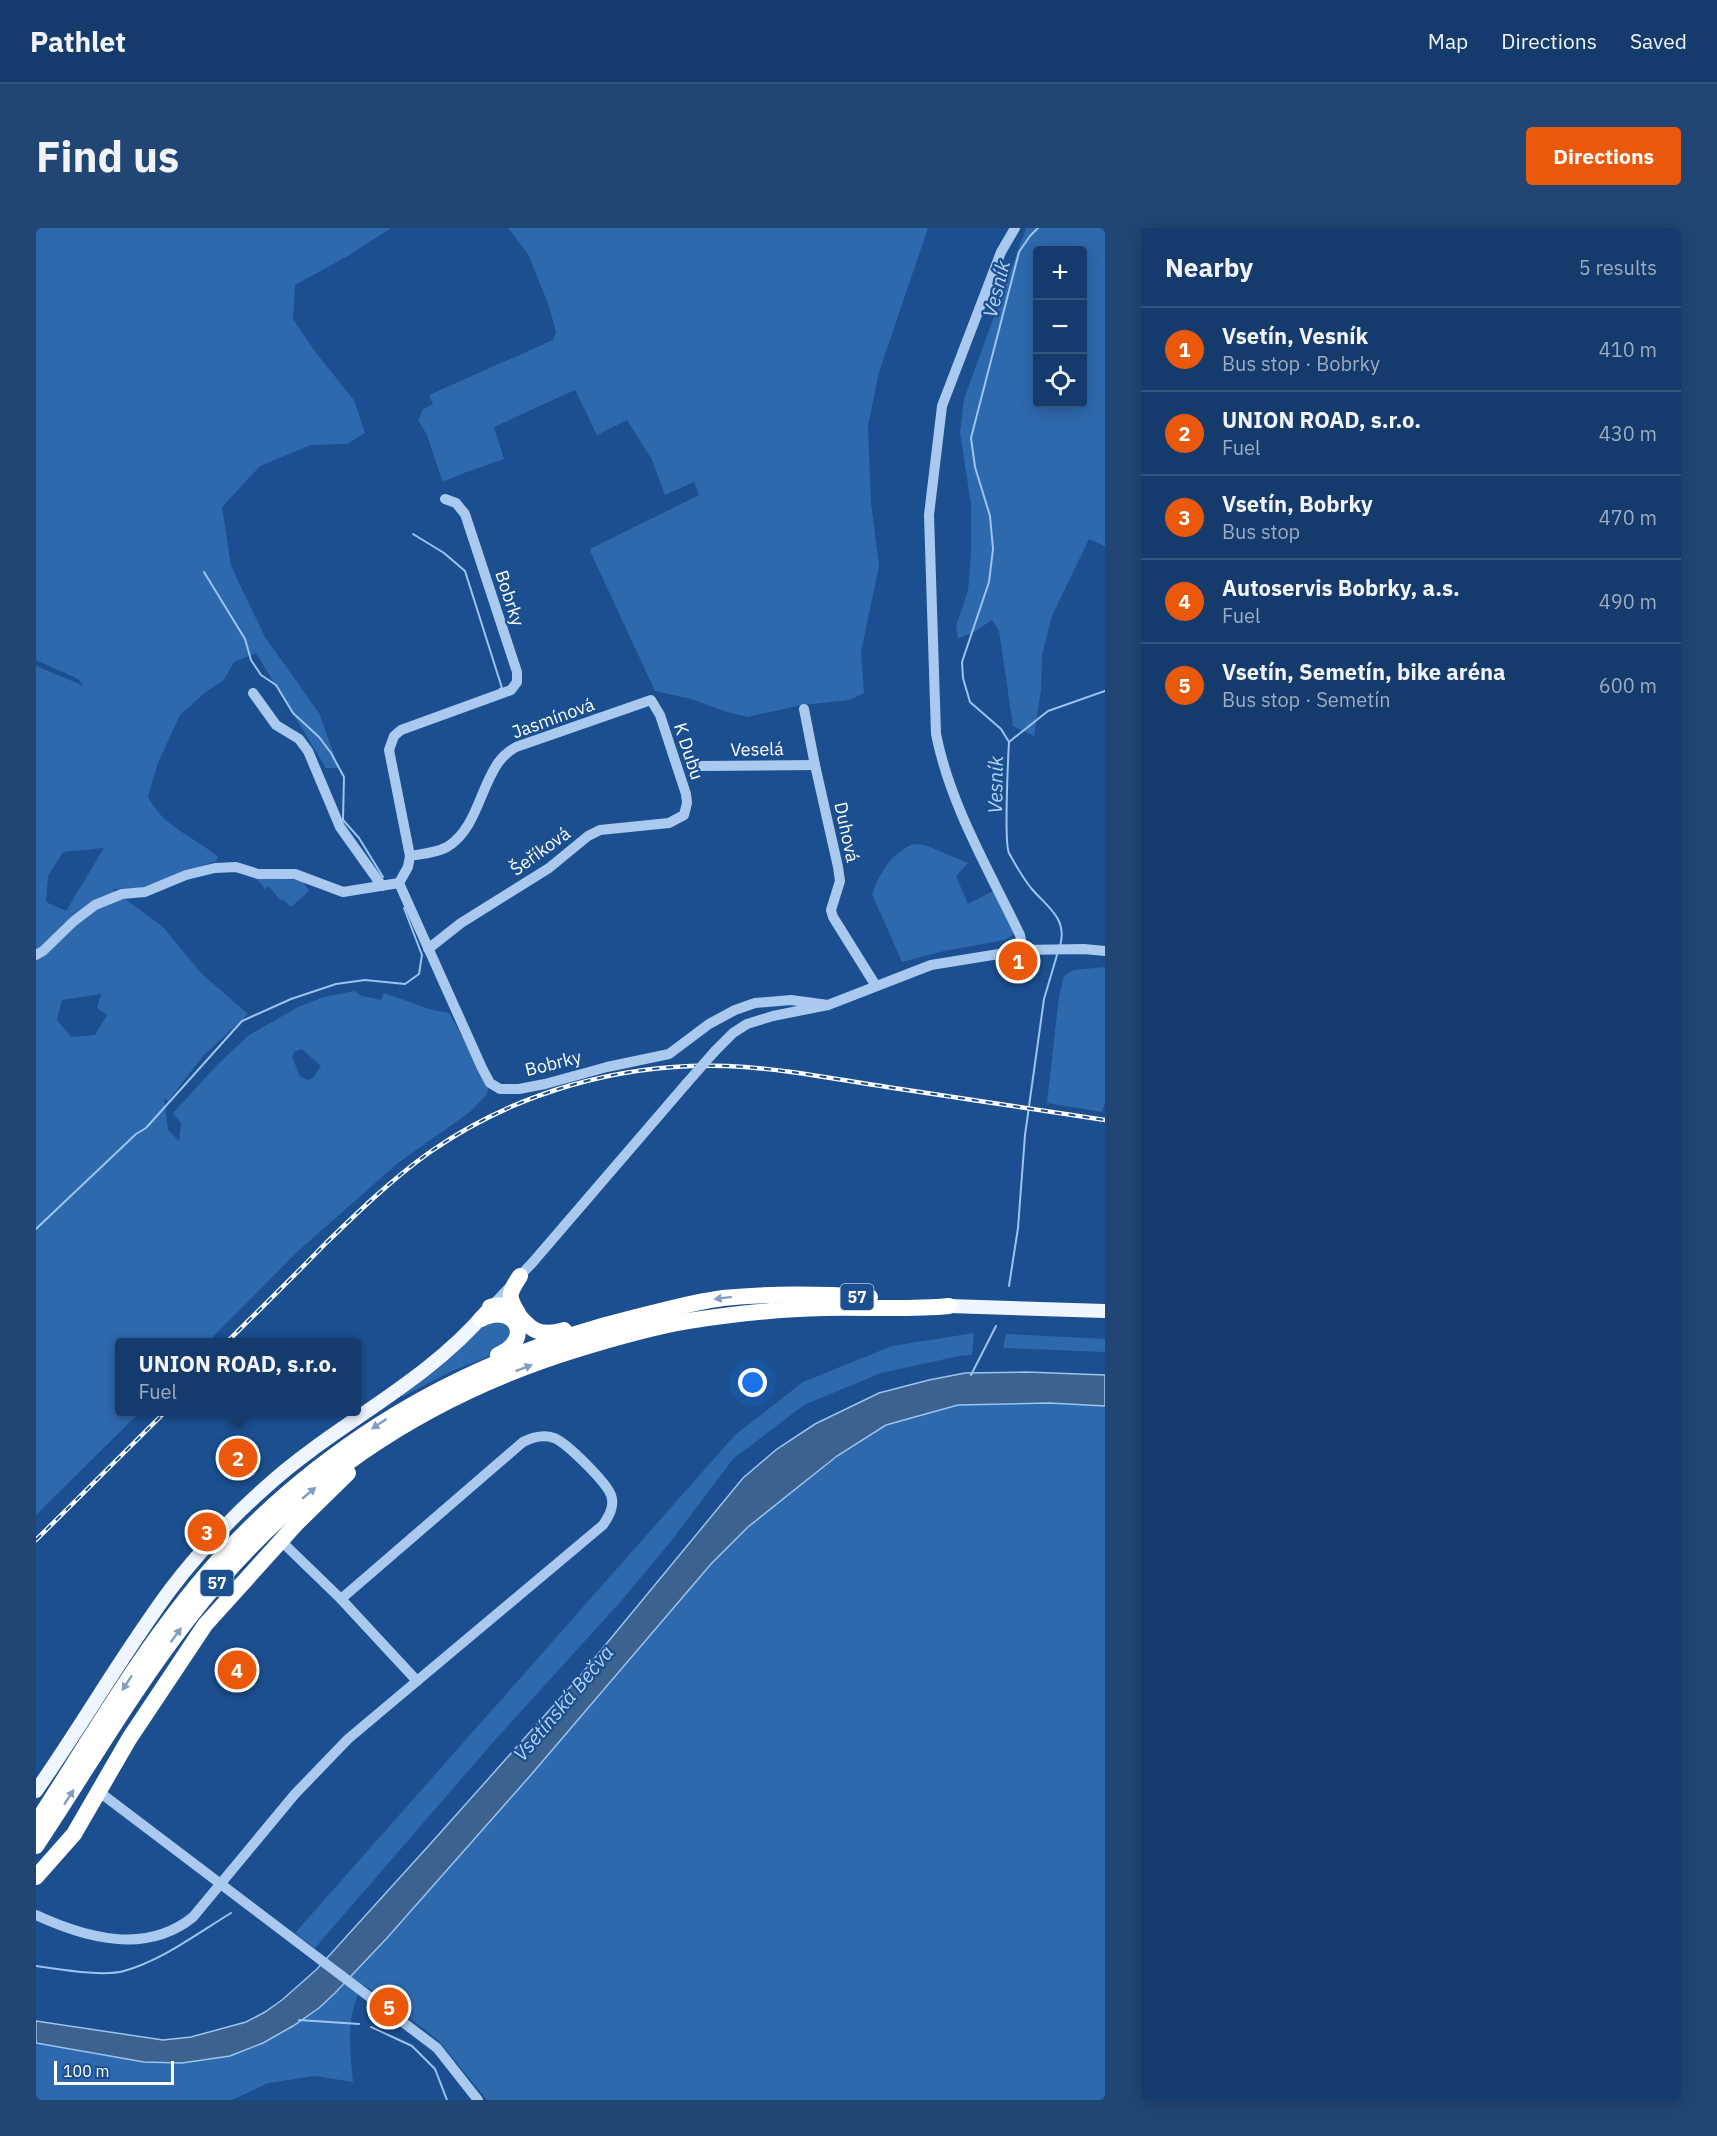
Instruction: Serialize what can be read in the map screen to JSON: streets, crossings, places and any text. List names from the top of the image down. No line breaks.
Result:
{"streets":{"highway":["57"],"street":["Bobrky","Jasmínová","Veselá","K Dubu","Duhová","Šeříková"]},"crossings":[["Bobrky","Jasmínová"],["Bobrky","Duhová"],["Bobrky","Šeříková"],["Jasmínová","K Dubu"],["Veselá","Duhová"],["K Dubu","Šeříková"]],"water":["Vesník","Vsetínská Bečva"],"scale_bar":"100 m","page":{"header":"Pathlet","nav":["Map","Directions","Saved"],"buttons":"Directions","title":"Find us","heading":["Nearby","5 results"],"map_buttons":["+","−"],"list":[{"mark":"1","name":"Vsetín, Vesník","note":"Bus stop · Bobrky","value":"410 m"},{"mark":"2","name":"UNION ROAD, s.r.o.","note":"Fuel","value":"430 m"},{"mark":"3","name":"Vsetín, Bobrky","note":"Bus stop","value":"470 m"},{"mark":"4","name":"Autoservis Bobrky, a.s.","note":"Fuel","value":"490 m"},{"mark":"5","name":"Vsetín, Semetín, bike aréna","note":"Bus stop · Semetín","value":"600 m"}],"pins":["1","2","3","4","5"],"popup":["UNION ROAD, s.r.o.","Fuel"],"scale":"100 m"}}
